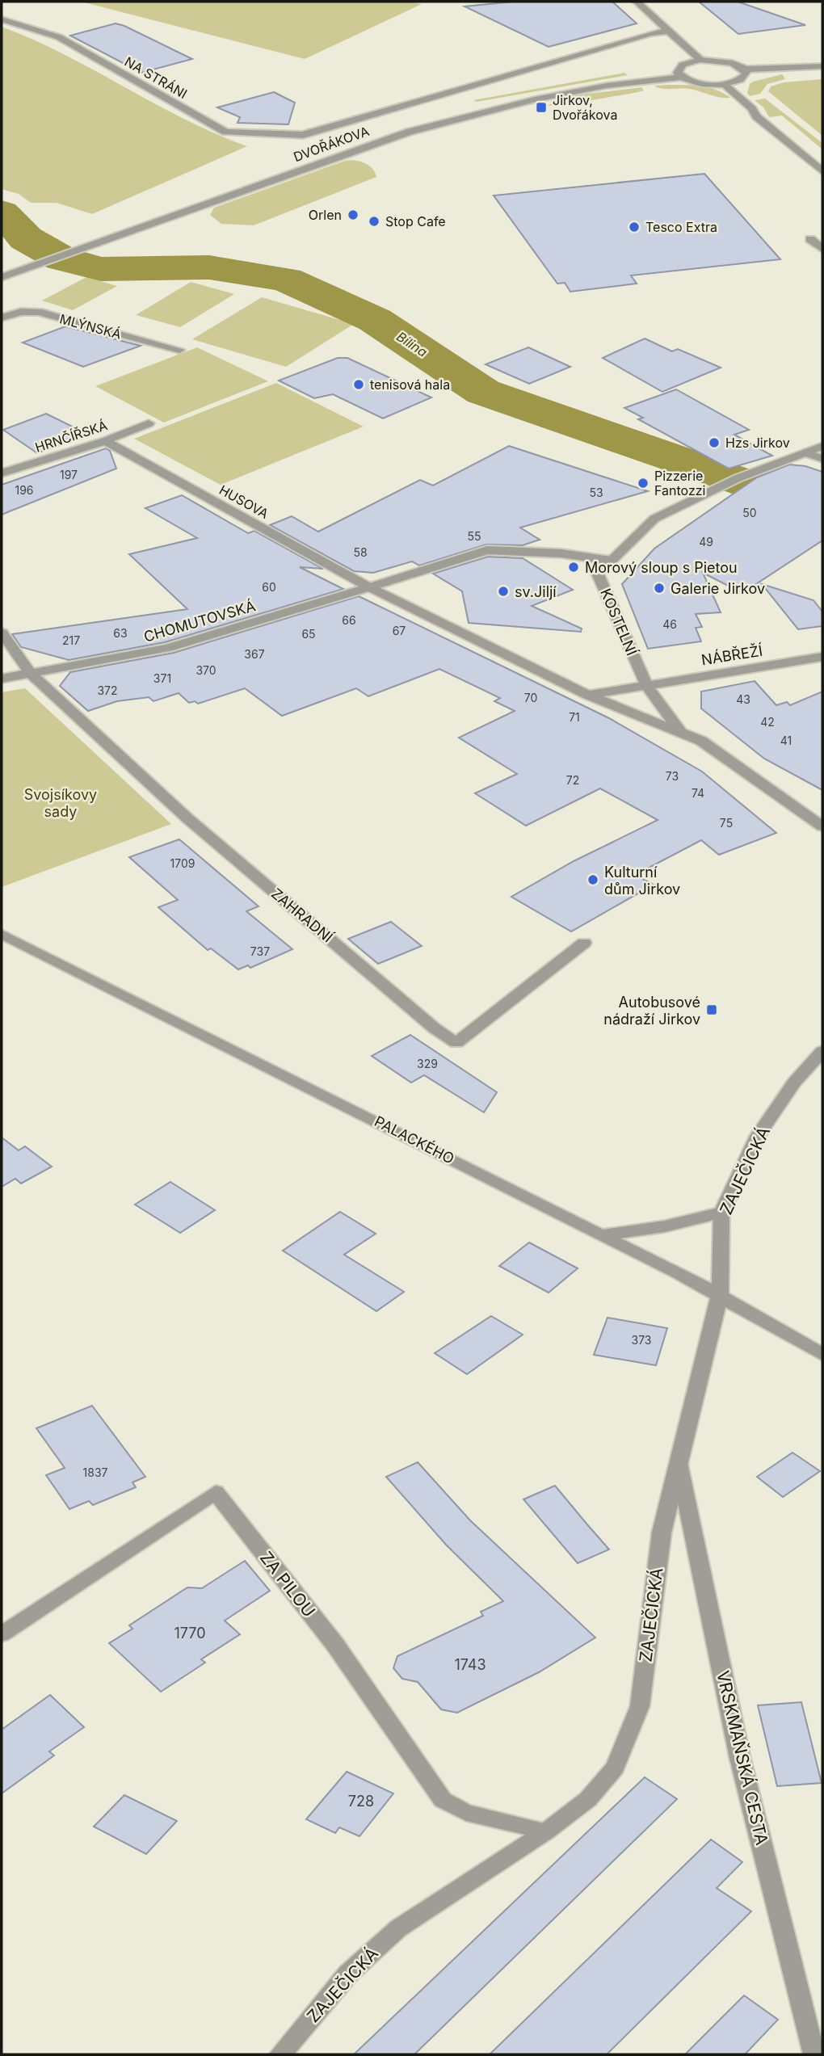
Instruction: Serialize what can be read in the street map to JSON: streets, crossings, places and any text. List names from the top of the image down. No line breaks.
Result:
{"streets":{"street":["NA STRÁNI","DVOŘÁKOVA","MLÝNSKÁ","HRNČÍŘSKÁ","HUSOVA","CHOMUTOVSKÁ","KOSTELNÍ","NÁBŘEŽÍ","ZAHRADNÍ","PALACKÉHO","ZAJEČICKÁ","ZA PILOU","VRSKMAŇSKÁ CESTA"]},"crossings":[["HRNČÍŘSKÁ","HUSOVA"],["HUSOVA","CHOMUTOVSKÁ"],["HUSOVA","KOSTELNÍ"],["CHOMUTOVSKÁ","KOSTELNÍ"],["CHOMUTOVSKÁ","ZAHRADNÍ"],["KOSTELNÍ","NÁBŘEŽÍ"],["PALACKÉHO","ZAJEČICKÁ"],["ZAJEČICKÁ","ZA PILOU"],["ZAJEČICKÁ","VRSKMAŇSKÁ CESTA"]],"water":["Bílina"],"parks":["Svojsíkovy sady"],"places":{"transit":["Jirkov, Dvořákova","Autobusové nádraží Jirkov"],"other":["Orlen","Stop Cafe","Tesco Extra","tenisová hala","Hzs Jirkov","Pizzerie Fantozzi","Morový sloup s Pietou","Galerie Jirkov","sv.Jiljí","Kulturní dům Jirkov"]},"house_numbers":["197","196","53","50","55","49","58","60","66","46","67","63","65","217","367","370","371","372","70","43","71","42","41","73","72","74","75","1709","737","329","373","1837","1770","1743","728"]}
